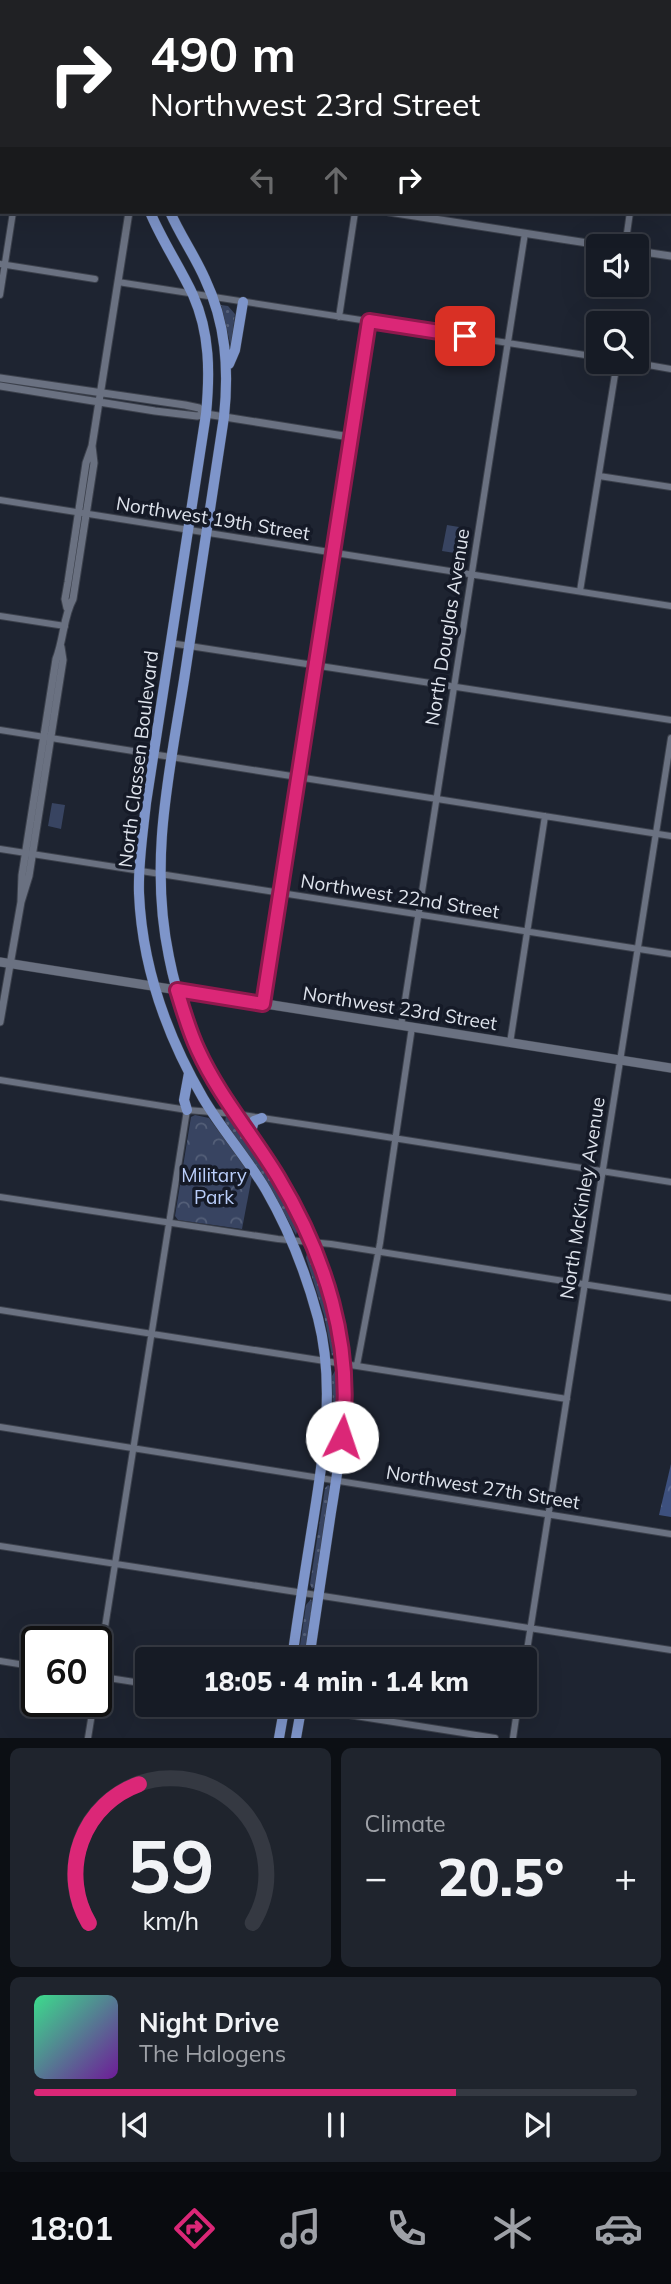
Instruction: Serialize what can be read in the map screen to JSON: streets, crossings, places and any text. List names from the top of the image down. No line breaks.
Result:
{"streets":{"main road":["North Classen Boulevard","Northwest 23rd Street"],"street":["Northwest 19th Street","North Douglas Avenue","Northwest 22nd Street","North McKinley Avenue","Northwest 27th Street"]},"crossings":[["Northwest 19th Street","North Douglas Avenue"],["Northwest 19th Street","North Classen Boulevard"],["North Douglas Avenue","Northwest 22nd Street"],["North Douglas Avenue","Northwest 23rd Street"],["North Classen Boulevard","Northwest 22nd Street"],["North Classen Boulevard","Northwest 23rd Street"],["North Classen Boulevard","Northwest 27th Street"],["Northwest 22nd Street","North McKinley Avenue"],["Northwest 23rd Street","North McKinley Avenue"],["North McKinley Avenue","Northwest 27th Street"]],"parks":["Military Park"],"page":{"turn":["490 m","Northwest 23rd Street"],"limit":"60","trip":"18:05 · 4 min · 1.4 km","tile":"Climate","heat":["−","20.5°","+"],"song":["Night Drive","The Halogens"],"tabs":"18:01","gauge":["59","km/h"]}}
